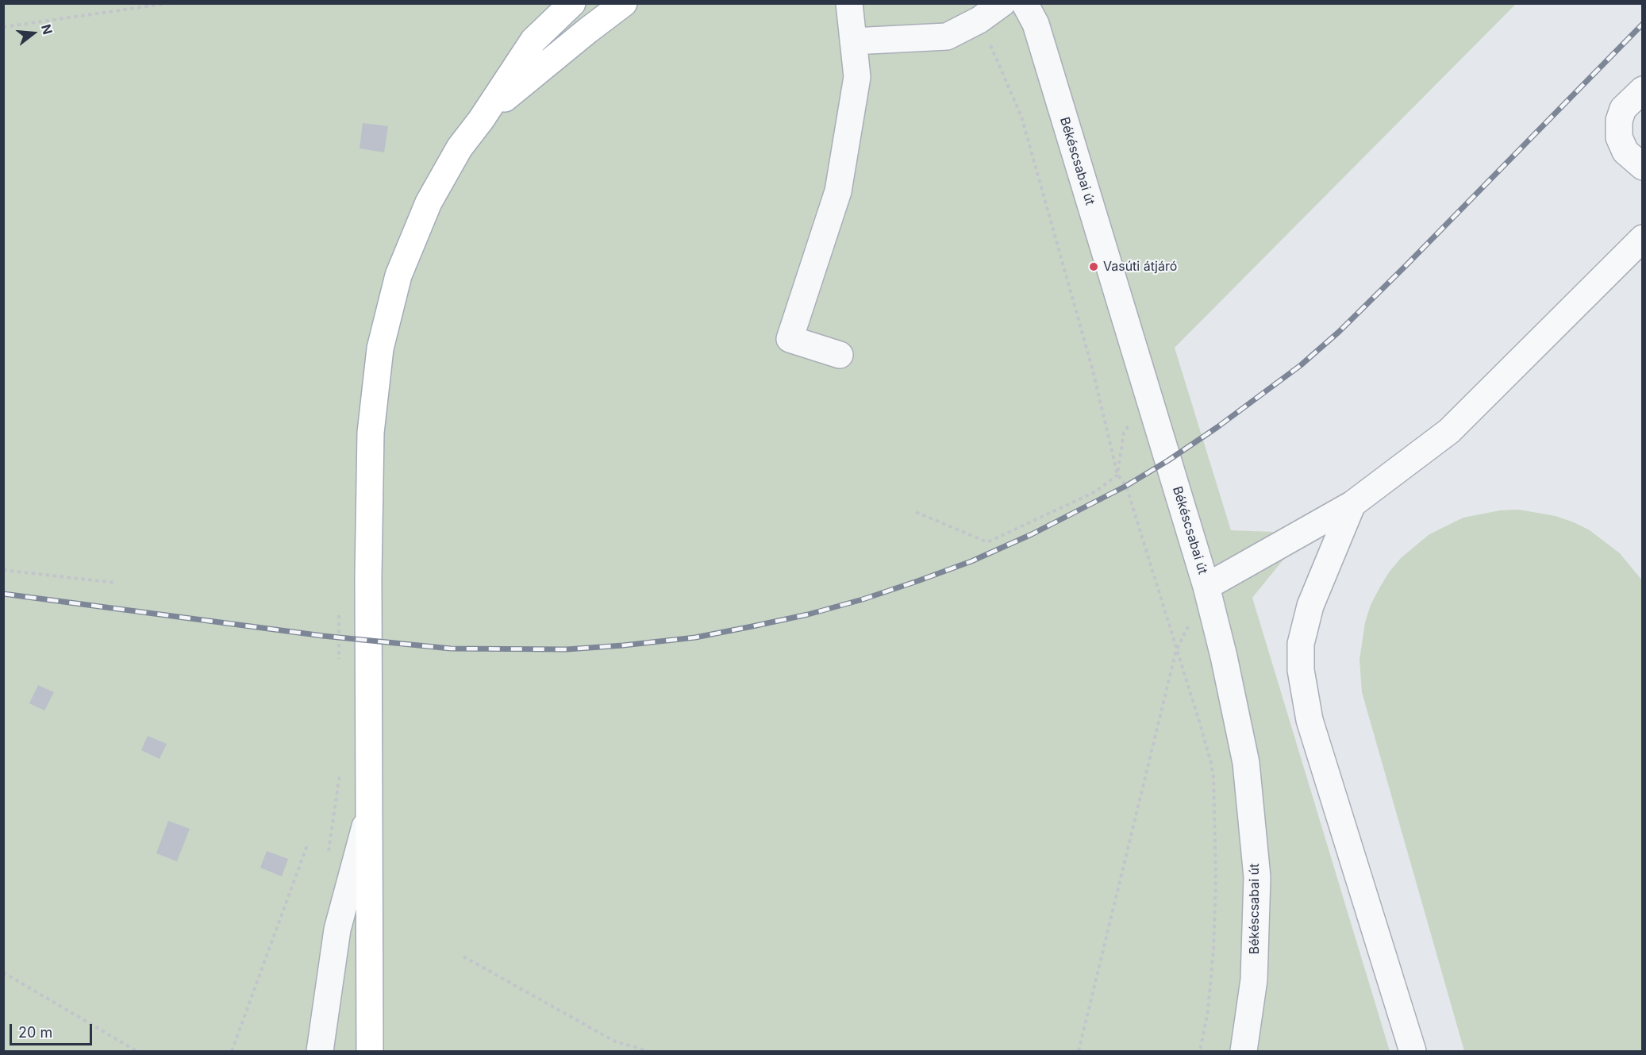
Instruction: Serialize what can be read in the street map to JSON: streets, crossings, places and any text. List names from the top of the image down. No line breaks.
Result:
{"streets":{"street":["Békéscsabai út"]},"places":["Vasúti átjáró"],"scale_bar":"20 m","north":"right"}
